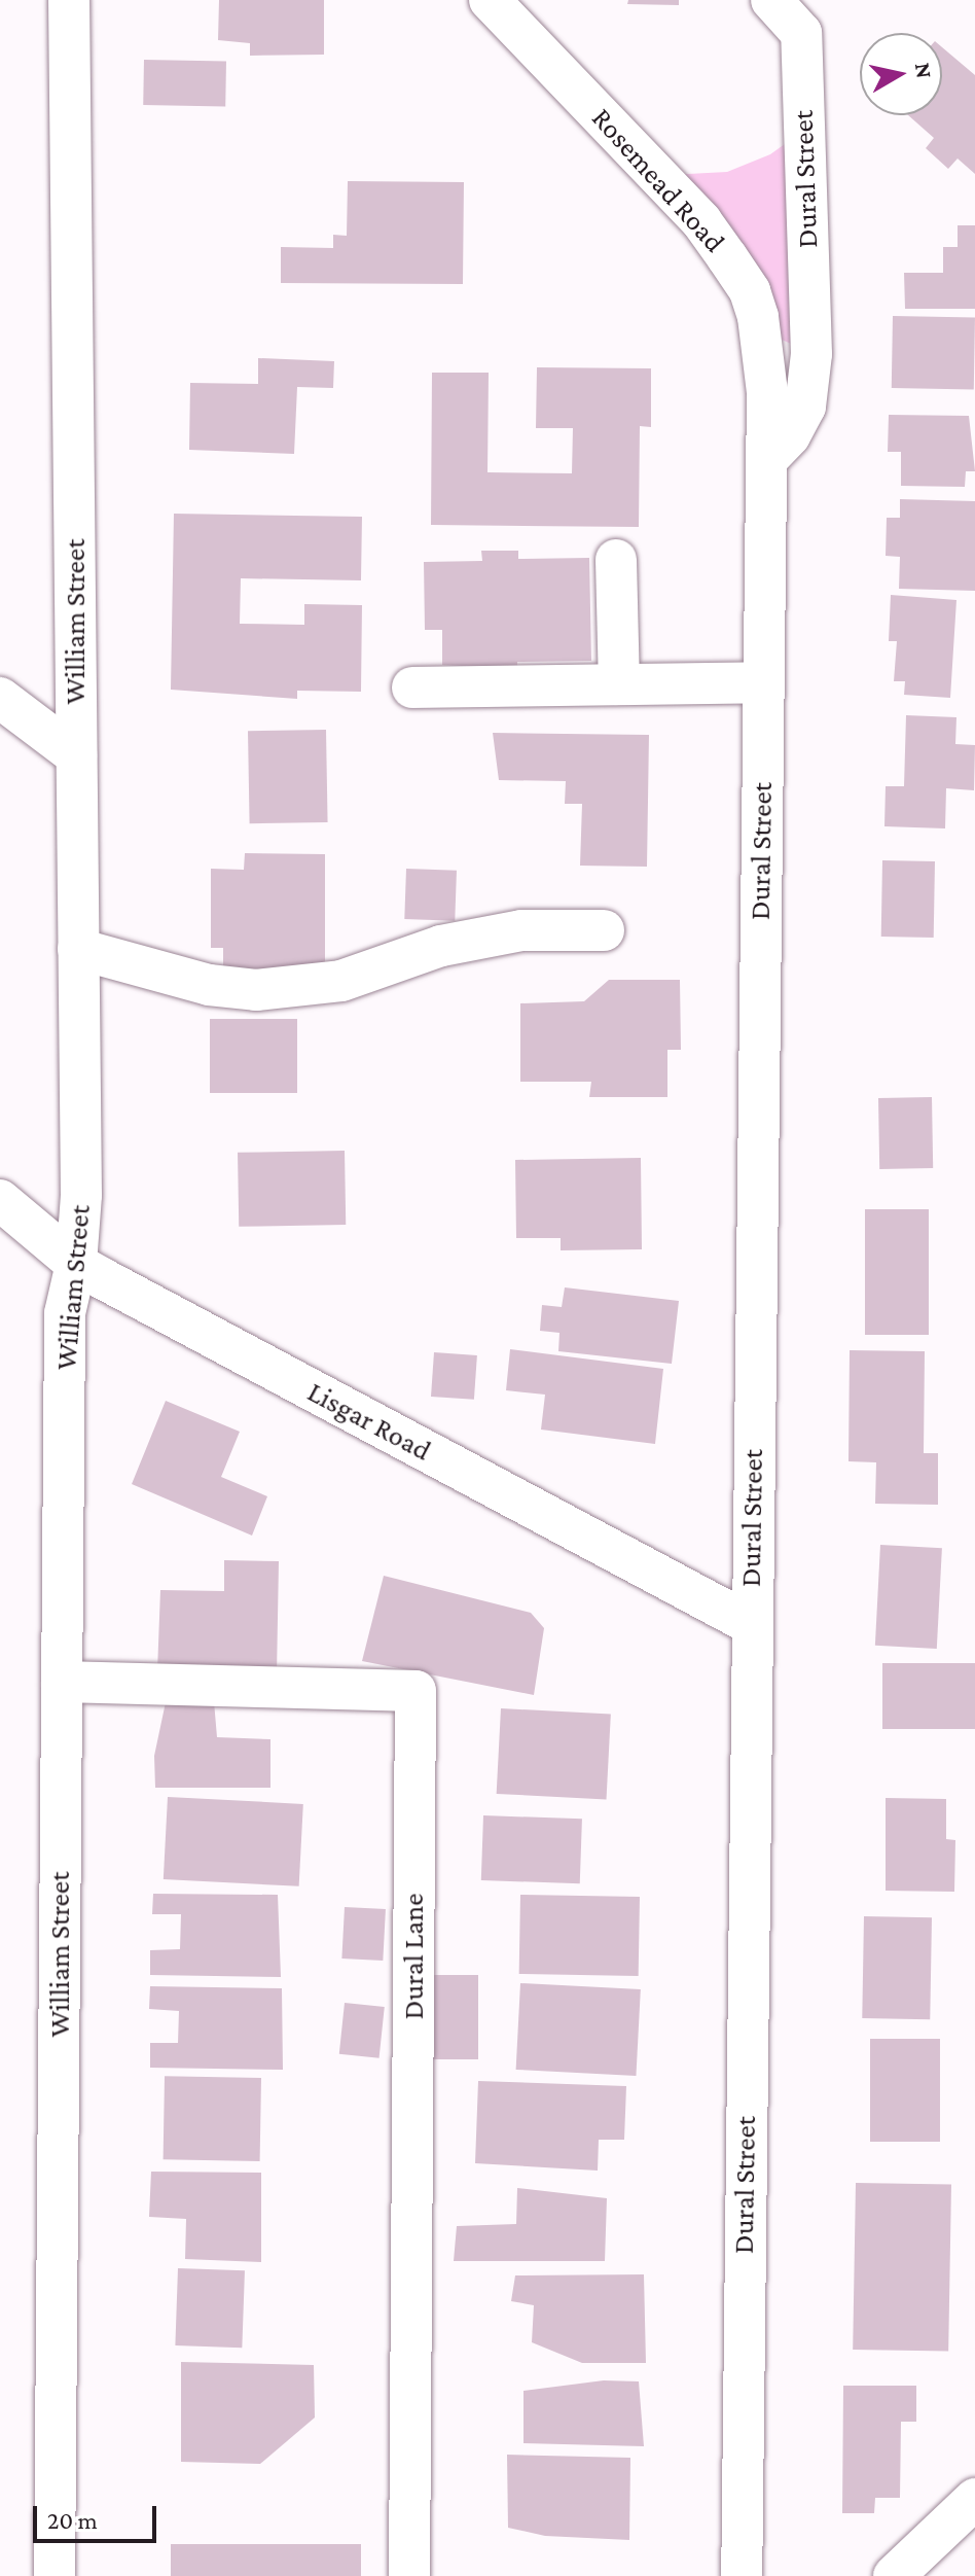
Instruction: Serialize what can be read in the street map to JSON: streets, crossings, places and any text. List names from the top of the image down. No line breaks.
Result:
{"streets":{"street":["Dural Street","Rosemead Road","William Street","Lisgar Road","Dural Lane"]},"crossings":[["Dural Street","Rosemead Road"],["Dural Street","Lisgar Road"],["William Street","Lisgar Road"],["William Street","Dural Lane"]],"scale_bar":"20 m","north":"right"}
